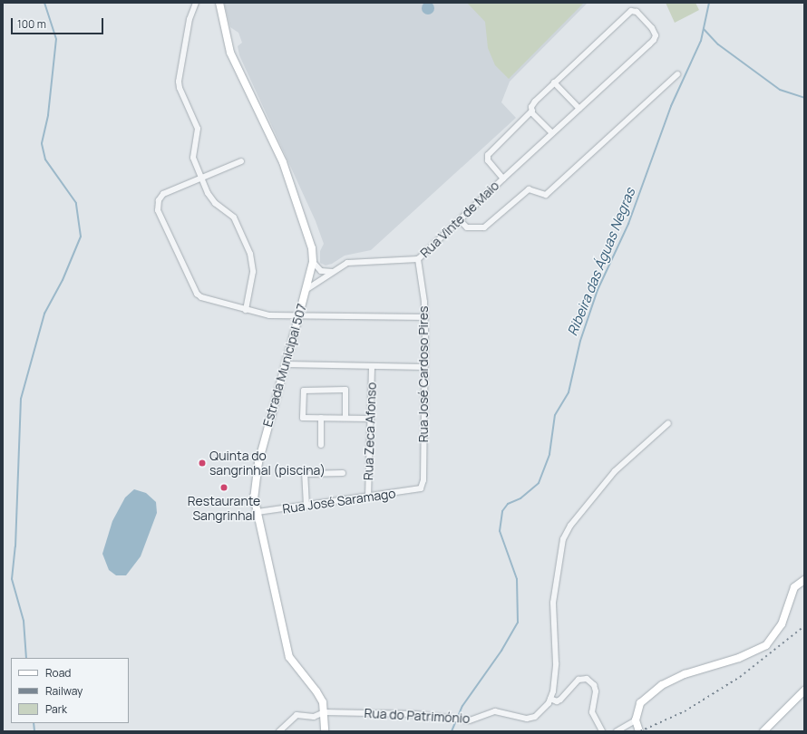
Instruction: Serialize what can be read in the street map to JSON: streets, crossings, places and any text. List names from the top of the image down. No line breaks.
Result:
{"streets":{"street":["Rua Vinte de Maio","Estrada Municipal 507","Rua José Cardoso Pires","Rua Zeca Afonso","Rua José Saramago","Rua do Património"]},"crossings":[["Rua Vinte de Maio","Estrada Municipal 507"],["Rua Vinte de Maio","Rua José Cardoso Pires"],["Estrada Municipal 507","Rua José Saramago"],["Estrada Municipal 507","Rua do Património"],["Rua José Cardoso Pires","Rua José Saramago"],["Rua Zeca Afonso","Rua José Saramago"]],"water":["Ribeira das Águas Negras"],"places":["Quinta do sangrinhal (piscina)","Restaurante Sangrinhal"],"legend":["Road","Railway","Park"],"scale_bar":"100 m"}
